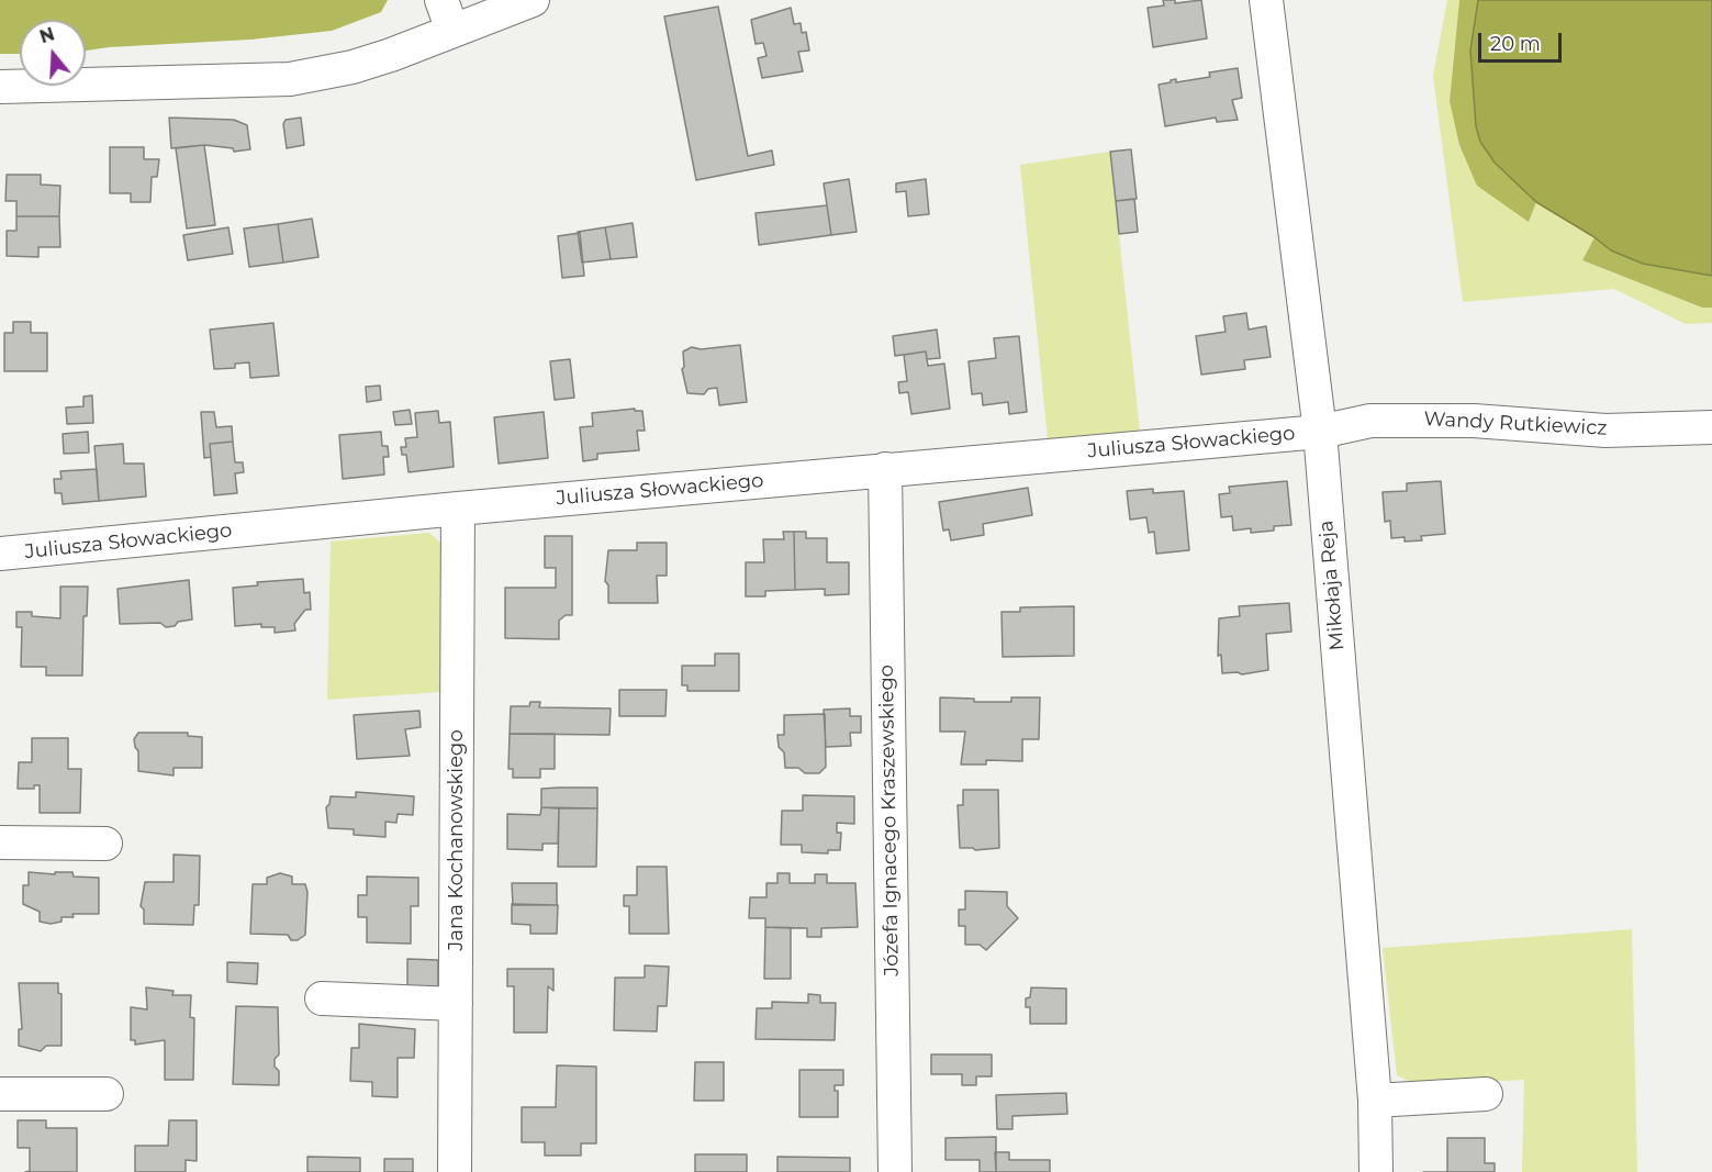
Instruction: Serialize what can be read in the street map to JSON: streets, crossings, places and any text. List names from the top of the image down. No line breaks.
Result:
{"streets":{"street":["Wandy Rutkiewicz","Juliusza Słowackiego","Mikołaja Reja","Józefa Ignacego Kraszewskiego","Jana Kochanowskiego"]},"crossings":[["Wandy Rutkiewicz","Juliusza Słowackiego"],["Wandy Rutkiewicz","Mikołaja Reja"],["Juliusza Słowackiego","Mikołaja Reja"],["Juliusza Słowackiego","Józefa Ignacego Kraszewskiego"],["Juliusza Słowackiego","Jana Kochanowskiego"]],"scale_bar":"20 m","north":"top"}
